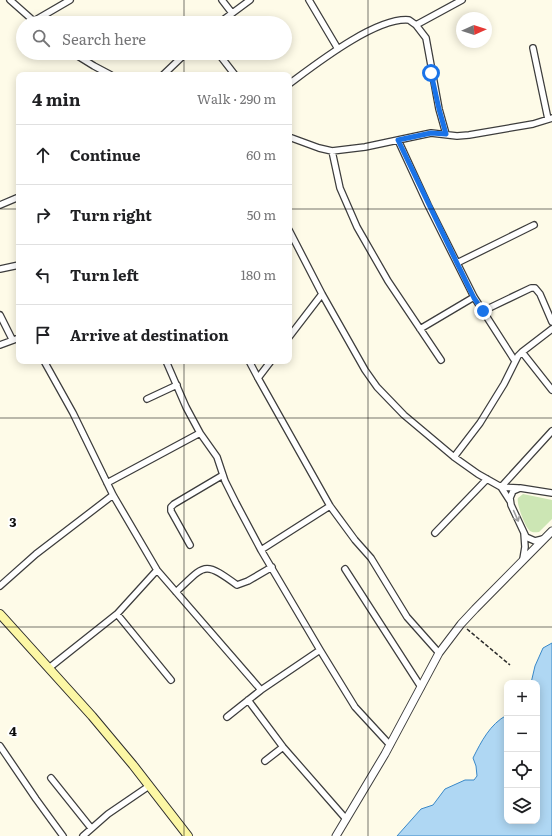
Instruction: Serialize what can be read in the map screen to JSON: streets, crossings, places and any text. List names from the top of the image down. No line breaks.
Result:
{"north":"right","page":{"search":"Search here","heading":["4 min","Walk · 290 m"],"list":[["Continue","60 m"],["Turn right","50 m"],["Turn left","180 m"],"Arrive at destination"],"map_buttons":["+","−"]},"grid":{"rows":["3","4"]}}
